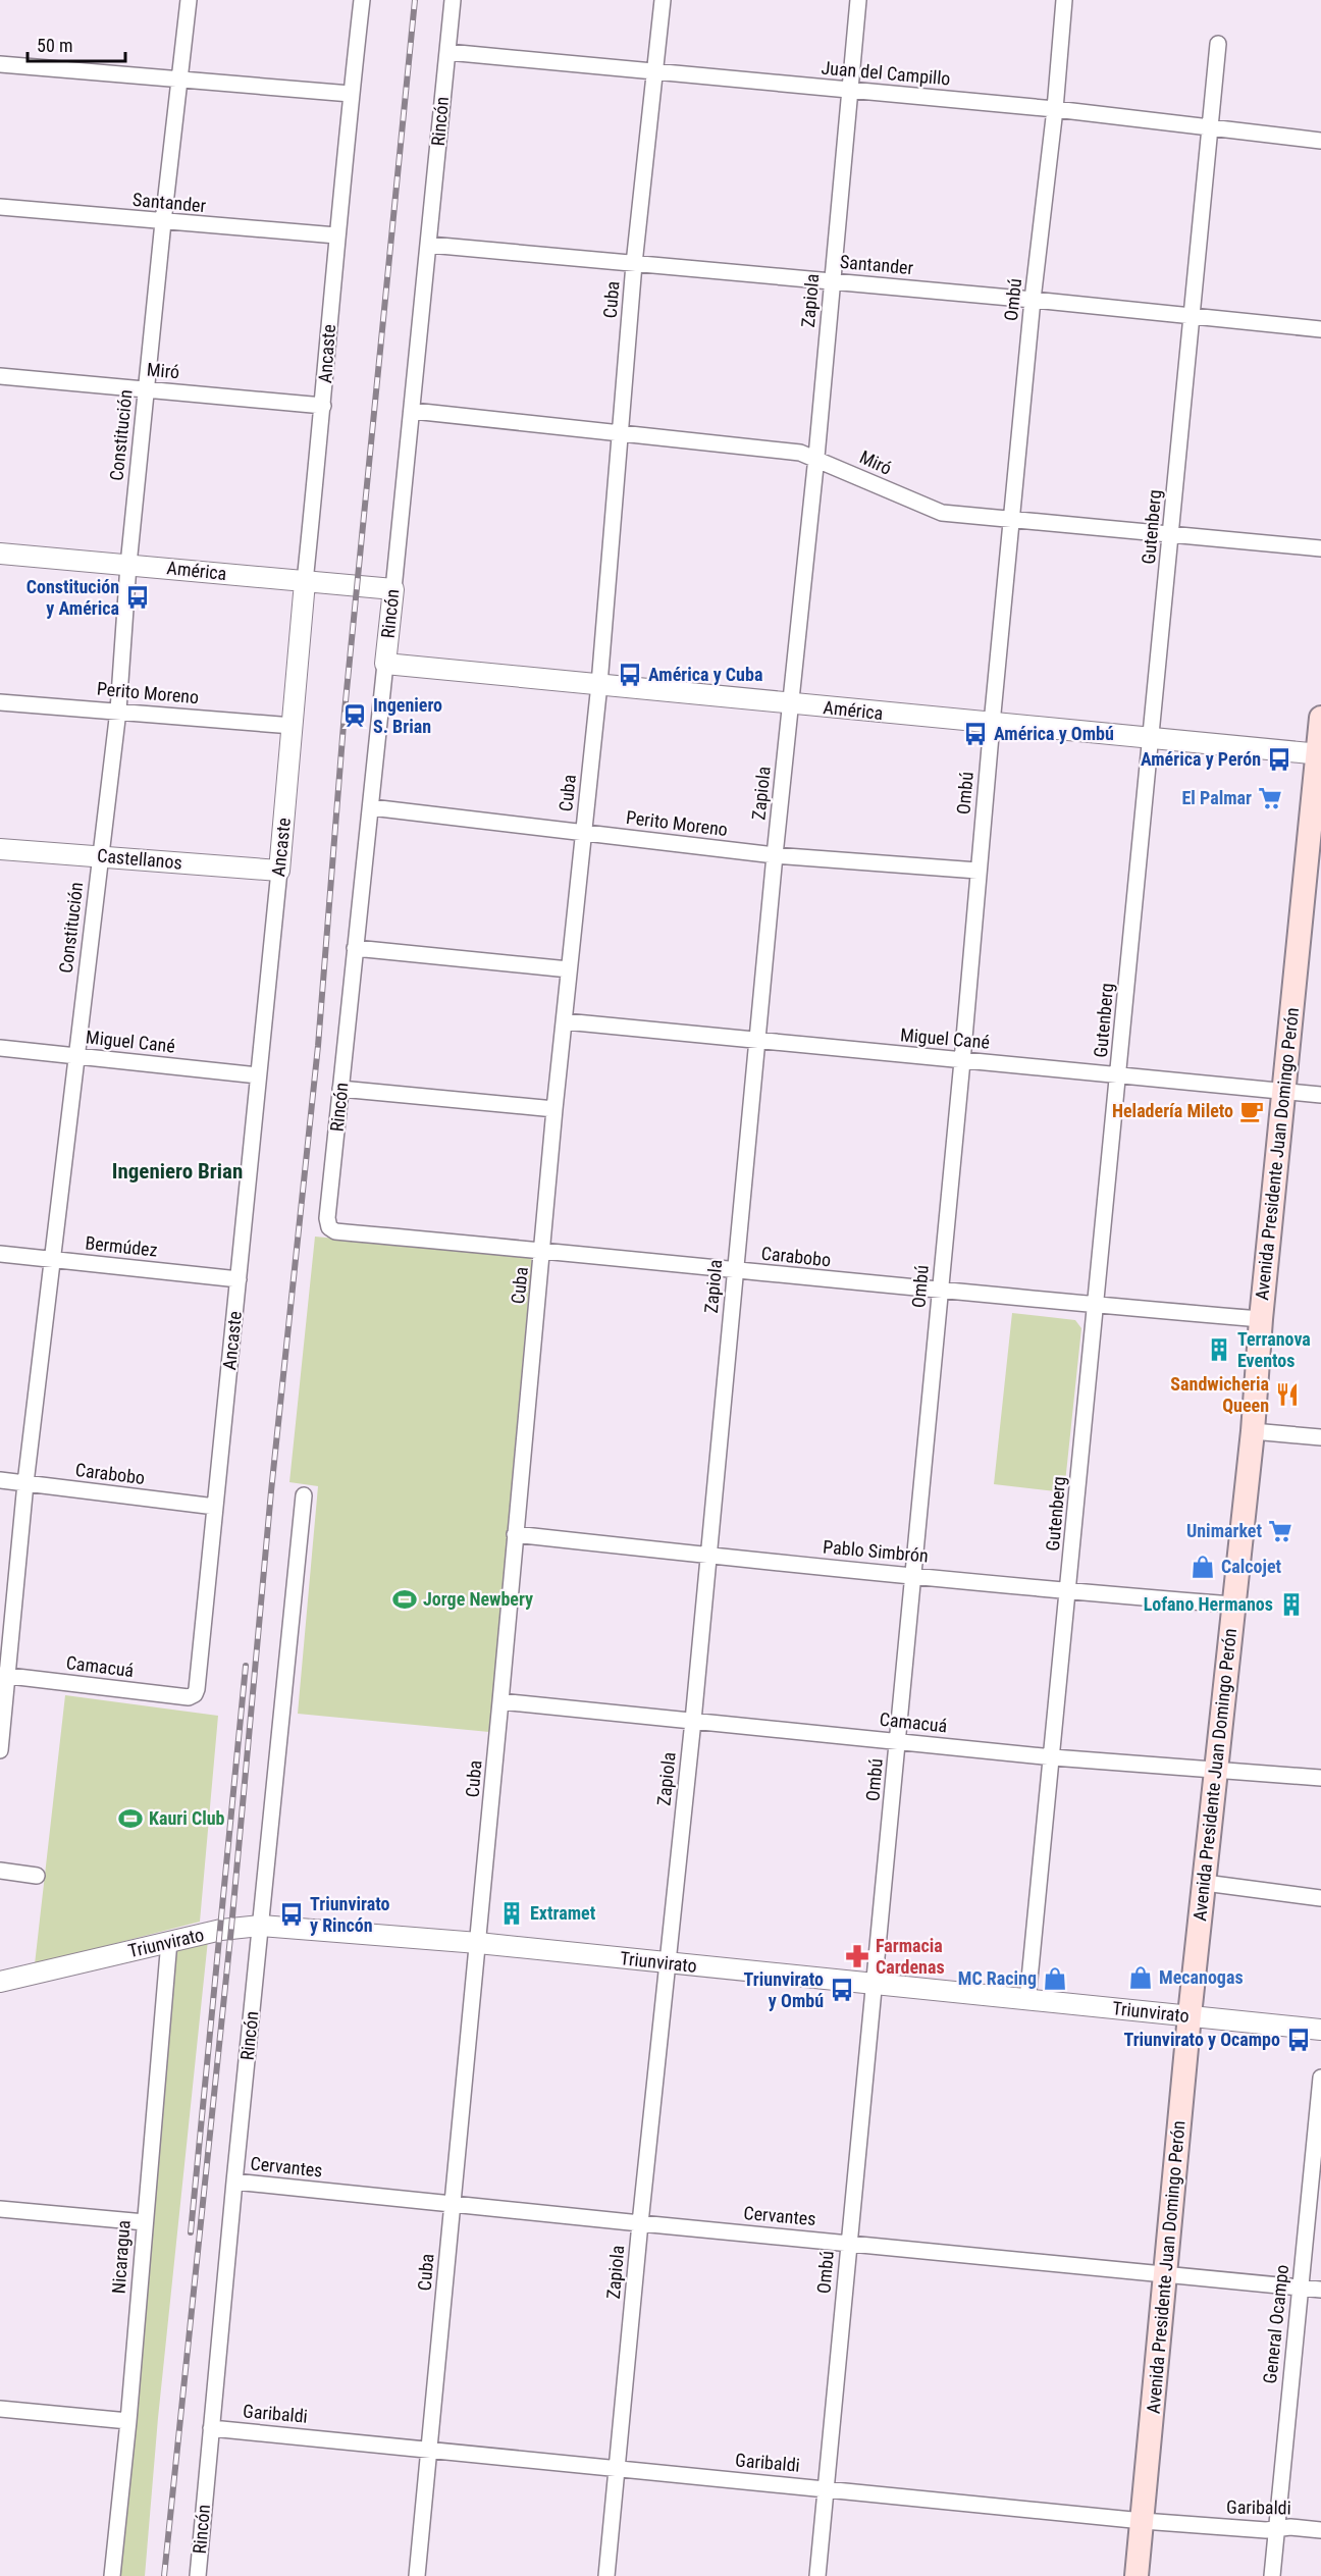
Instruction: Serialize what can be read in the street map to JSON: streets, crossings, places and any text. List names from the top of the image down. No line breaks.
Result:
{"streets":{"main road":["Avenida Presidente Juan Domingo Perón"],"street":["Juan del Campillo","Rincón","Santander","Cuba","Ombú","Zapiola","Ancaste","Miró","Constitución","Gutenberg","América","Perito Moreno","Castellanos","Miguel Cané","Bermúdez","Carabobo","Pablo Simbrón","Camacuá","Triunvirato","Cervantes","Nicaragua","General Ocampo","Garibaldi"]},"crossings":[["Juan del Campillo","Rincón"],["Juan del Campillo","Cuba"],["Juan del Campillo","Ombú"],["Juan del Campillo","Zapiola"],["Juan del Campillo","Gutenberg"],["Rincón","Santander"],["Rincón","Miró"],["Rincón","América"],["Rincón","Perito Moreno"],["Rincón","Carabobo"],["Rincón","Triunvirato"],["Rincón","Cervantes"],["Rincón","Garibaldi"],["Santander","Cuba"],["Santander","Ombú"],["Santander","Zapiola"],["Santander","Ancaste"],["Santander","Constitución"],["Santander","Gutenberg"],["Cuba","Miró"],["Cuba","América"],["Cuba","Perito Moreno"],["Cuba","Miguel Cané"],["Cuba","Carabobo"],["Cuba","Pablo Simbrón"],["Cuba","Camacuá"],["Cuba","Triunvirato"],["Cuba","Cervantes"],["Cuba","Garibaldi"],["Ombú","Miró"],["Ombú","América"],["Ombú","Perito Moreno"],["Ombú","Miguel Cané"],["Ombú","Carabobo"],["Ombú","Pablo Simbrón"],["Ombú","Camacuá"],["Ombú","Triunvirato"],["Ombú","Cervantes"],["Ombú","Garibaldi"],["Zapiola","Miró"],["Zapiola","América"],["Zapiola","Perito Moreno"],["Zapiola","Miguel Cané"],["Zapiola","Carabobo"],["Zapiola","Pablo Simbrón"],["Zapiola","Camacuá"],["Zapiola","Triunvirato"],["Zapiola","Cervantes"],["Zapiola","Garibaldi"],["Ancaste","Miró"],["Ancaste","América"],["Ancaste","Perito Moreno"],["Ancaste","Castellanos"],["Ancaste","Miguel Cané"],["Ancaste","Bermúdez"],["Ancaste","Carabobo"],["Ancaste","Camacuá"],["Miró","Constitución"],["Miró","Gutenberg"],["Constitución","América"],["Constitución","Perito Moreno"],["Constitución","Castellanos"],["Constitución","Miguel Cané"],["Constitución","Bermúdez"],["Constitución","Carabobo"],["Constitución","Camacuá"],["Gutenberg","América"],["Gutenberg","Miguel Cané"],["Gutenberg","Carabobo"],["Gutenberg","Pablo Simbrón"],["Gutenberg","Camacuá"],["Gutenberg","Triunvirato"],["América","Avenida Presidente Juan Domingo Perón"],["Miguel Cané","Avenida Presidente Juan Domingo Perón"],["Avenida Presidente Juan Domingo Perón","Carabobo"],["Avenida Presidente Juan Domingo Perón","Pablo Simbrón"],["Avenida Presidente Juan Domingo Perón","Camacuá"],["Avenida Presidente Juan Domingo Perón","Triunvirato"],["Avenida Presidente Juan Domingo Perón","Cervantes"],["Avenida Presidente Juan Domingo Perón","Garibaldi"],["Triunvirato","Nicaragua"],["Cervantes","General Ocampo"],["General Ocampo","Garibaldi"]],"districts":["Ingeniero Brian"],"places":{"bus stop":["Constitución y América","América y Cuba","América y Ombú","América y Perón","Triunvirato y Rincón","Triunvirato y Ombú","Triunvirato y Ocampo"],"station":["Ingeniero S. Brian"],"supermarket":["El Palmar","Unimarket"],"cafe":["Heladería Mileto"],"building":["Terranova Eventos","Lofano Hermanos","Extramet"],"restaurant":["Sandwicheria Queen"],"shop":["Calcojet","Mecanogas","MC Racing"],"sports":["Jorge Newbery","Kauri Club"],"pharmacy":["Farmacia Cardenas"]},"scale_bar":"50 m"}
